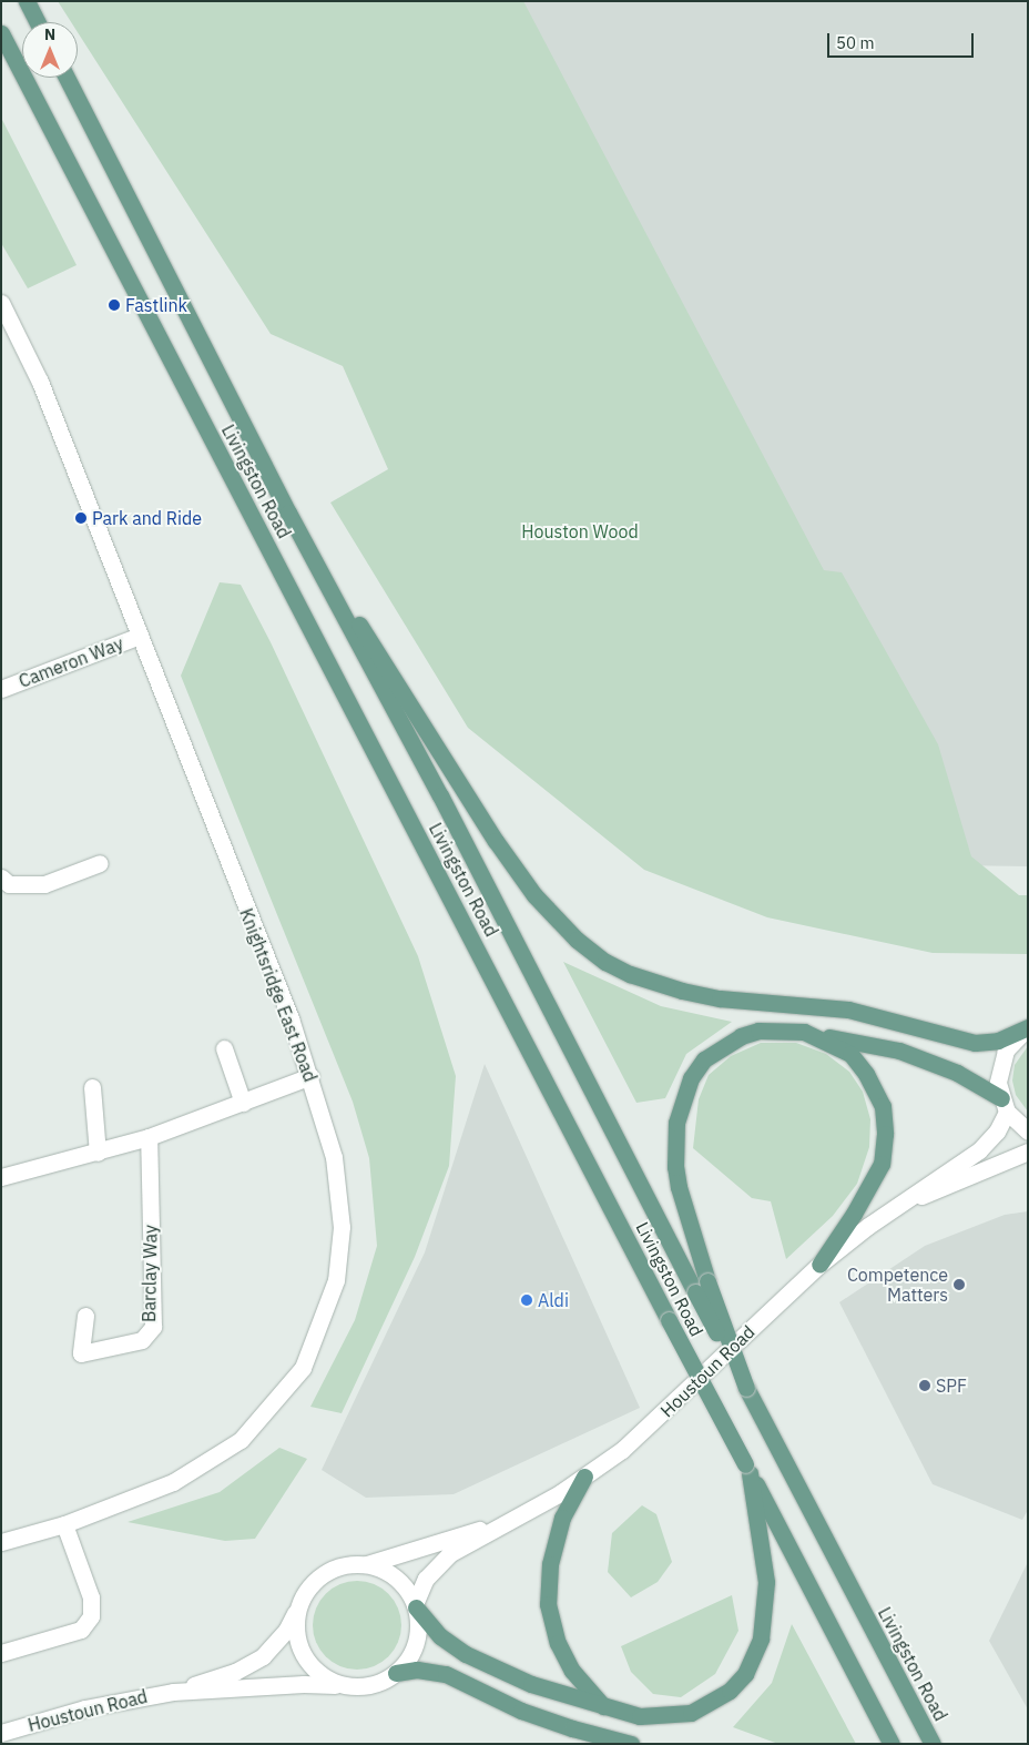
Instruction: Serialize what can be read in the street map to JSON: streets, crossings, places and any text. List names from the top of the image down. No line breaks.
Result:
{"streets":{"main road":["Livingston Road"],"street":["Cameron Way","Knightsridge East Road","Barclay Way","Houstoun Road"]},"crossings":[["Cameron Way","Knightsridge East Road"]],"parks":["Houston Wood"],"places":["Fastlink","Park and Ride","Competence Matters","Aldi","SPF"],"scale_bar":"50 m","north":"top"}
